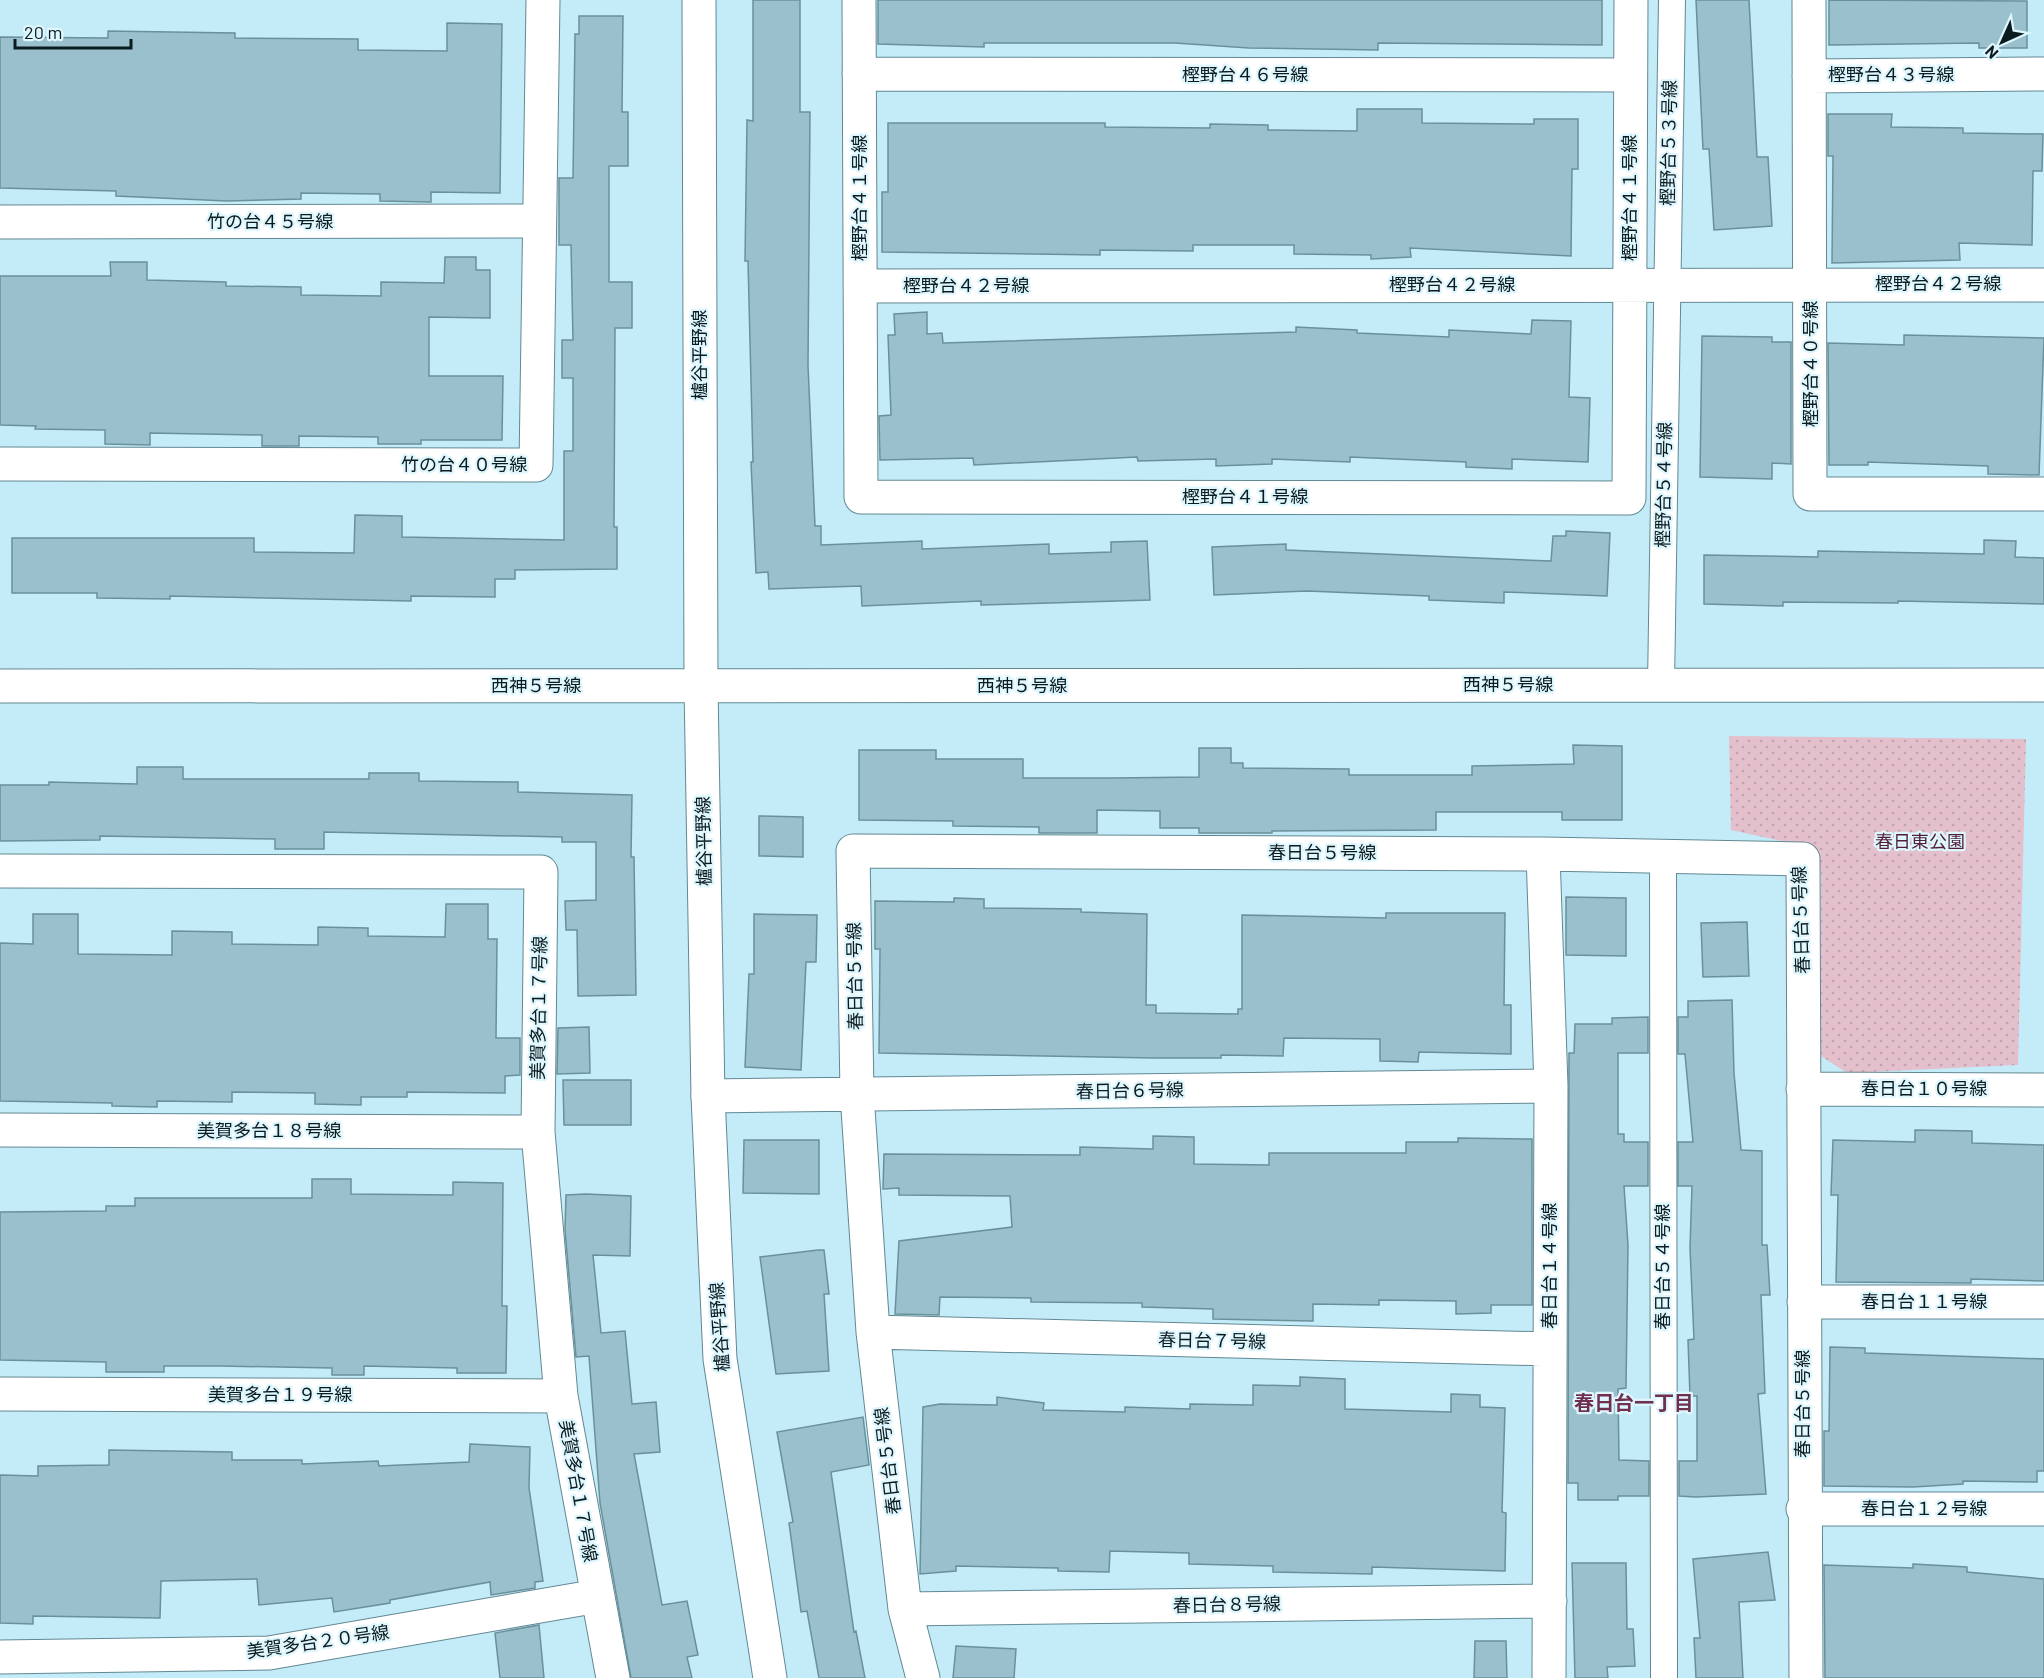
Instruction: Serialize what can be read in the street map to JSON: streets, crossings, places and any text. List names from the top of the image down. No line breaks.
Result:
{"streets":{"street":["樫野台４６号線","樫野台４３号線","樫野台５３号線","樫野台４１号線","竹の台４５号線","樫野台４２号線","櫨谷平野線","樫野台４０号線","竹の台４０号線","樫野台５４号線","西神５号線","春日台５号線","美賀多台１７号線","春日台１０号線","春日台６号線","美賀多台１８号線","春日台１４号線","春日台５４号線","春日台１１号線","春日台７号線","美賀多台１９号線","春日台１２号線","春日台８号線","美賀多台２０号線"]},"crossings":[["樫野台４６号線","樫野台４１号線"],["樫野台４３号線","樫野台４０号線"],["樫野台５３号線","樫野台４２号線"],["樫野台５３号線","樫野台５４号線"],["樫野台４１号線","樫野台４２号線"],["竹の台４５号線","竹の台４０号線"],["樫野台４２号線","樫野台４０号線"],["樫野台４２号線","樫野台５４号線"],["櫨谷平野線","西神５号線"],["櫨谷平野線","春日台６号線"],["樫野台５４号線","西神５号線"],["春日台５号線","春日台１０号線"],["春日台５号線","春日台６号線"],["春日台５号線","春日台１４号線"],["春日台５号線","春日台５４号線"],["春日台５号線","春日台１１号線"],["春日台５号線","春日台７号線"],["春日台５号線","春日台１２号線"],["春日台５号線","春日台８号線"],["美賀多台１７号線","美賀多台１８号線"],["美賀多台１７号線","美賀多台１９号線"],["美賀多台１７号線","美賀多台２０号線"],["春日台６号線","春日台１４号線"],["春日台１４号線","春日台７号線"],["春日台１４号線","春日台８号線"]],"districts":["春日台一丁目"],"parks":["春日東公園"],"scale_bar":"20 m","north":"bottom left"}
